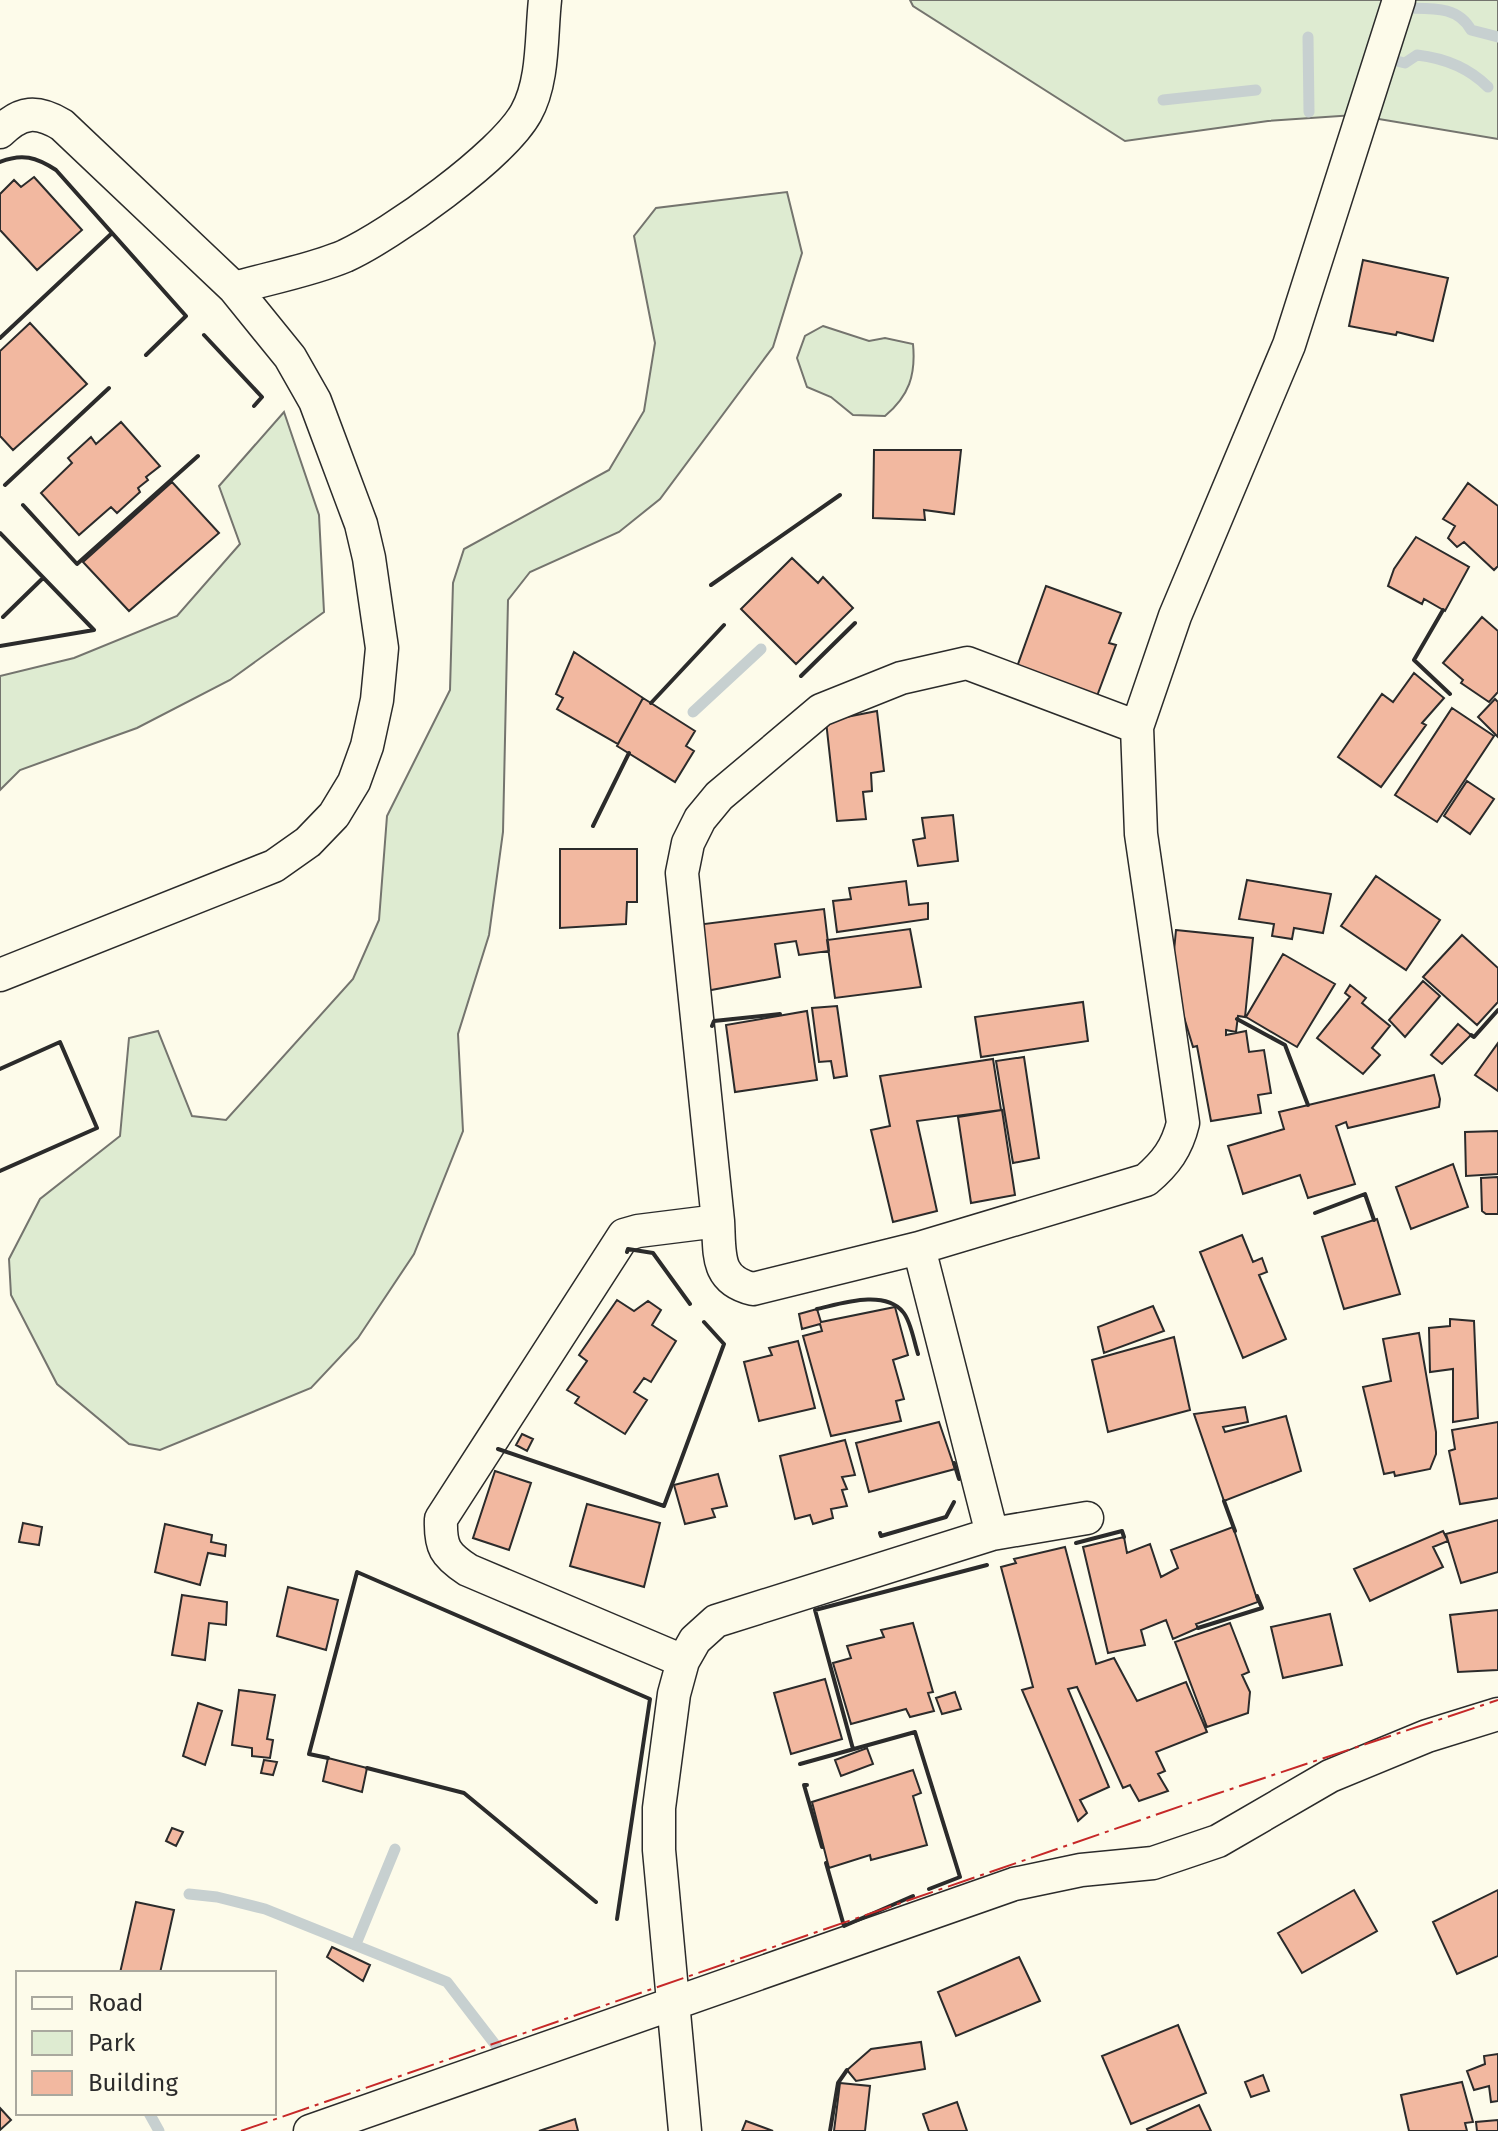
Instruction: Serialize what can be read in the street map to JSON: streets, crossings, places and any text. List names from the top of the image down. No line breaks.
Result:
{"legend":["Road","Park","Building"]}
